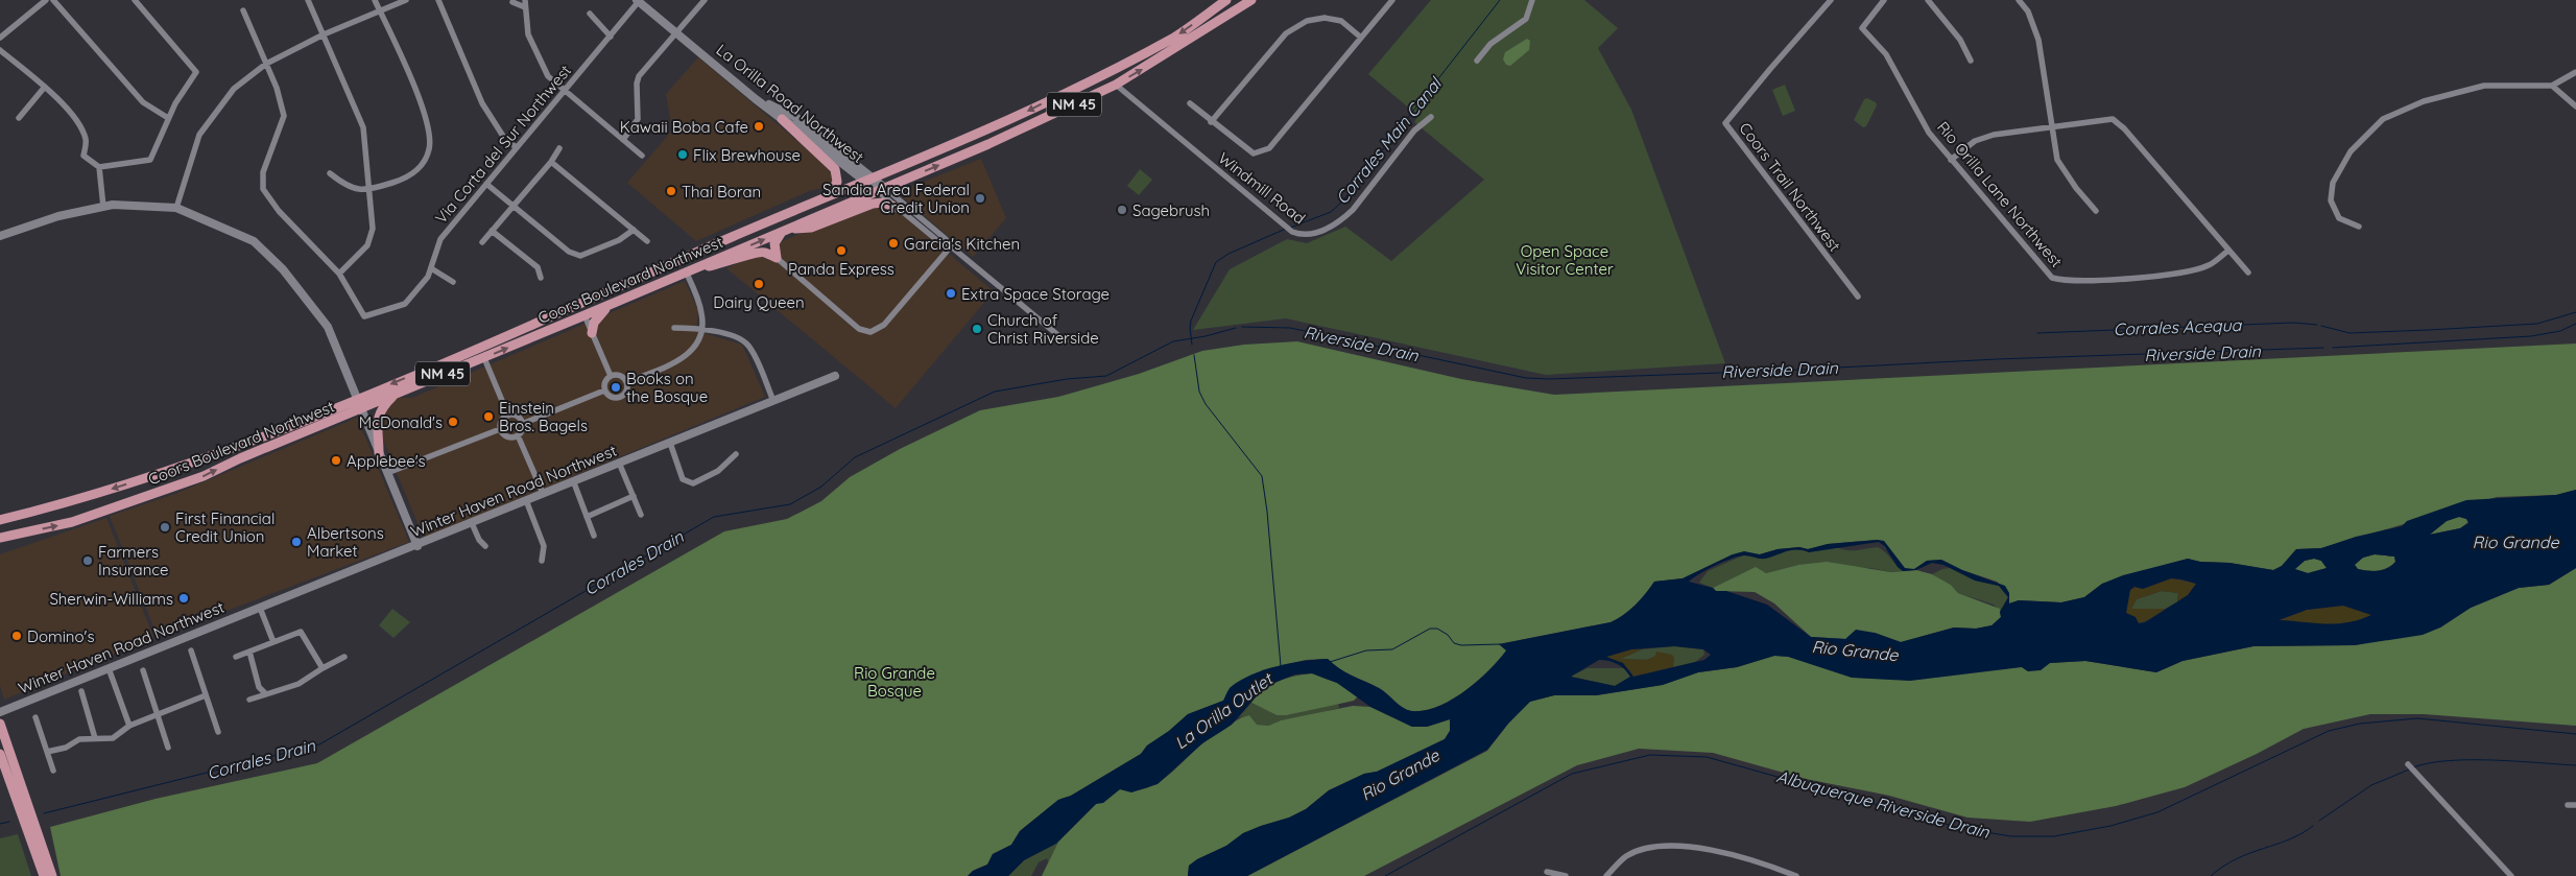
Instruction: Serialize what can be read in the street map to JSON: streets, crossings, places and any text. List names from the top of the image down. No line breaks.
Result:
{"streets":{"main road":["NM 45","Coors Boulevard Northwest"],"street":["La Orilla Road Northwest","Via Corta del Sur Northwest","Coors Trail Northwest","Windmill Road","Rio Orilla Lane Northwest","Winter Haven Road Northwest"]},"crossings":[["La Orilla Road Northwest","Via Corta del Sur Northwest"],["La Orilla Road Northwest","Coors Boulevard Northwest"],["Windmill Road","Coors Boulevard Northwest"]],"water":["Corrales Main Canal","Corrales Acequa","Riverside Drain","Rio Grande","Corrales Drain","La Orilla Outlet","Albuquerque Riverside Drain"],"parks":["Open Space Visitor Center","Rio Grande Bosque"],"places":["Kawaii Boba Cafe","Flix Brewhouse","Thai Boran","Sandia Area Federal Credit Union","Sagebrush","Garcia's Kitchen","Panda Express","Dairy Queen","Extra Space Storage","Church of Christ Riverside","Books on the Bosque","Einstein Bros. Bagels","McDonald's","Applebee's","First Financial Credit Union","Albertsons Market","Farmers Insurance","Sherwin-Williams","Domino's"]}
